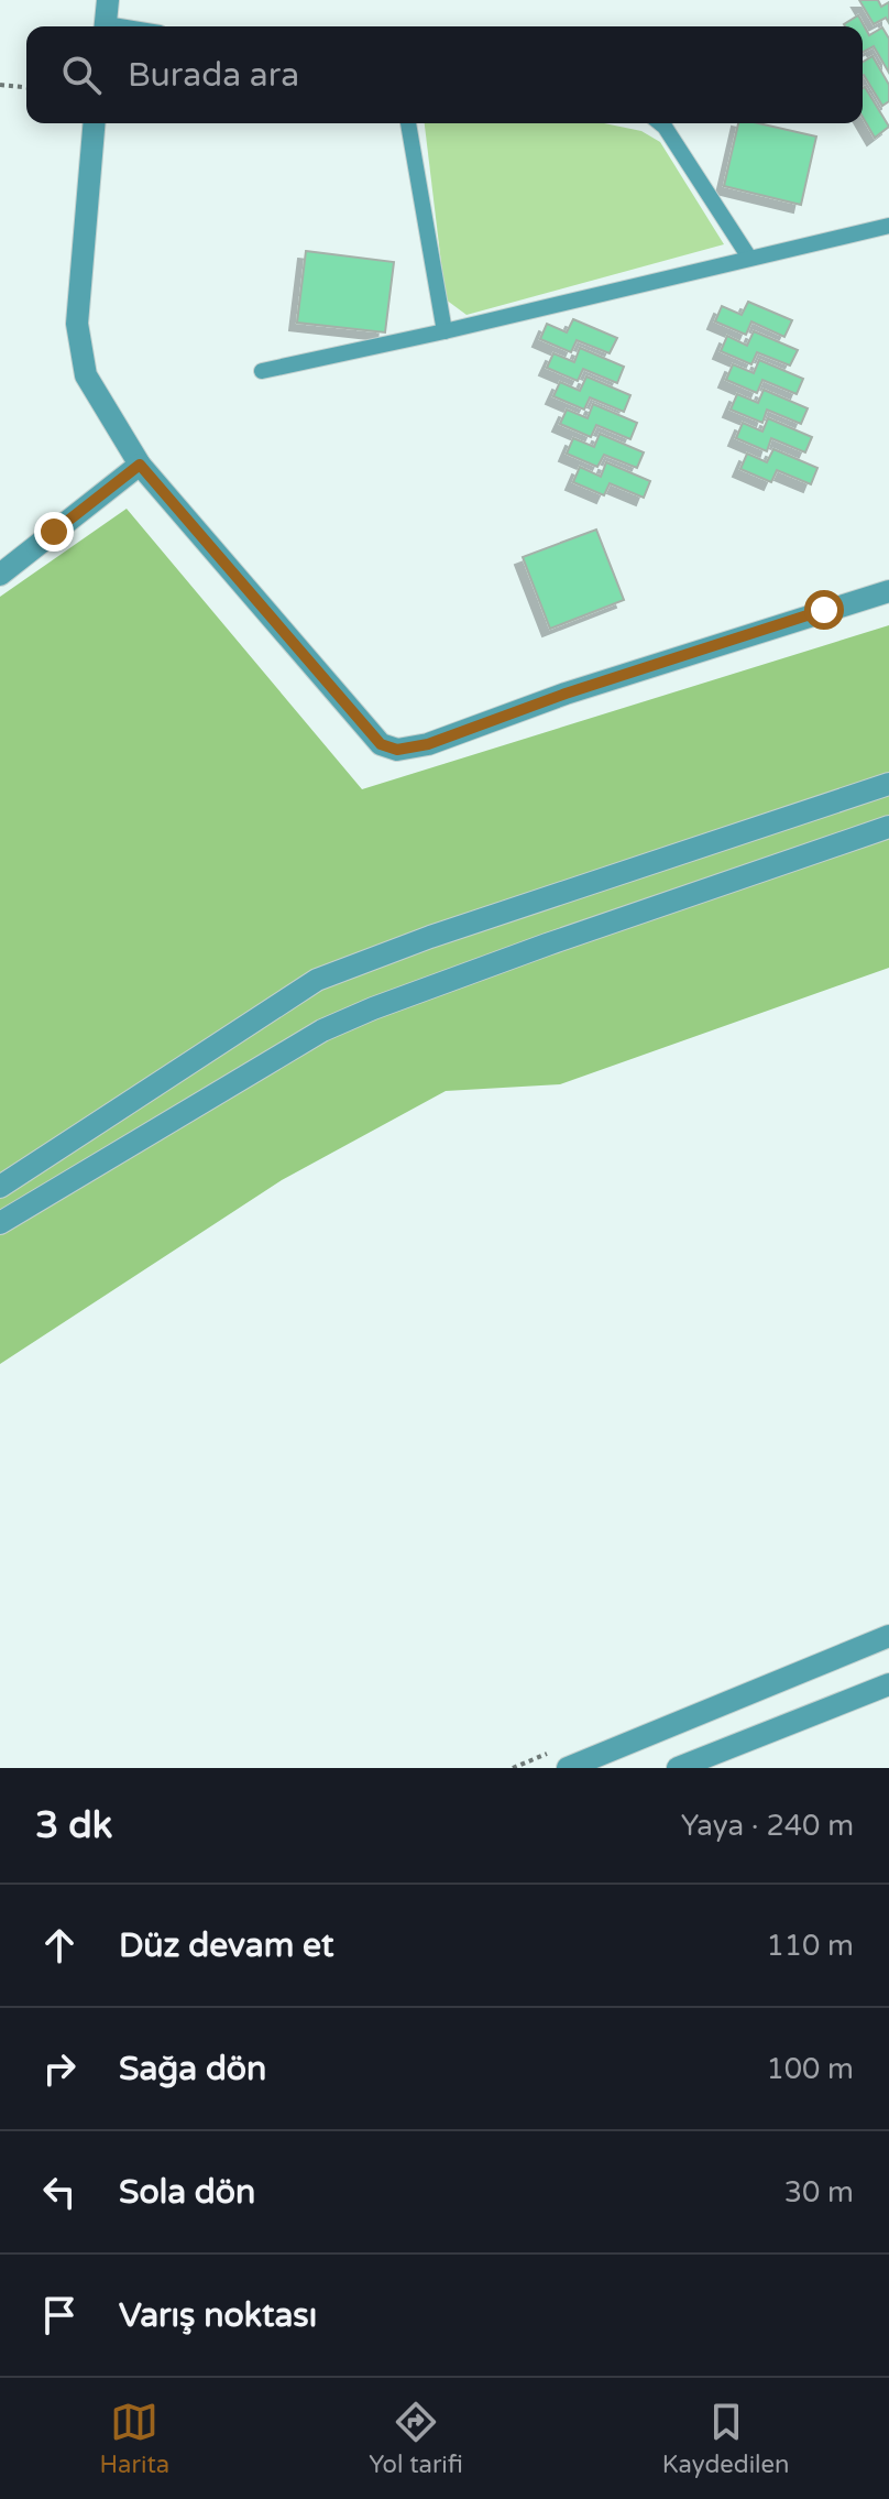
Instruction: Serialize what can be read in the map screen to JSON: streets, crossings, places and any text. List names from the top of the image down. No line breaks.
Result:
{"page":{"search":"Burada ara","heading":["3 dk","Yaya · 240 m"],"list":[["Düz devam et","110 m"],["Sağa dön","100 m"],["Sola dön","30 m"],"Varış noktası"],"nav":["Harita","Yol tarifi","Kaydedilen"]}}
